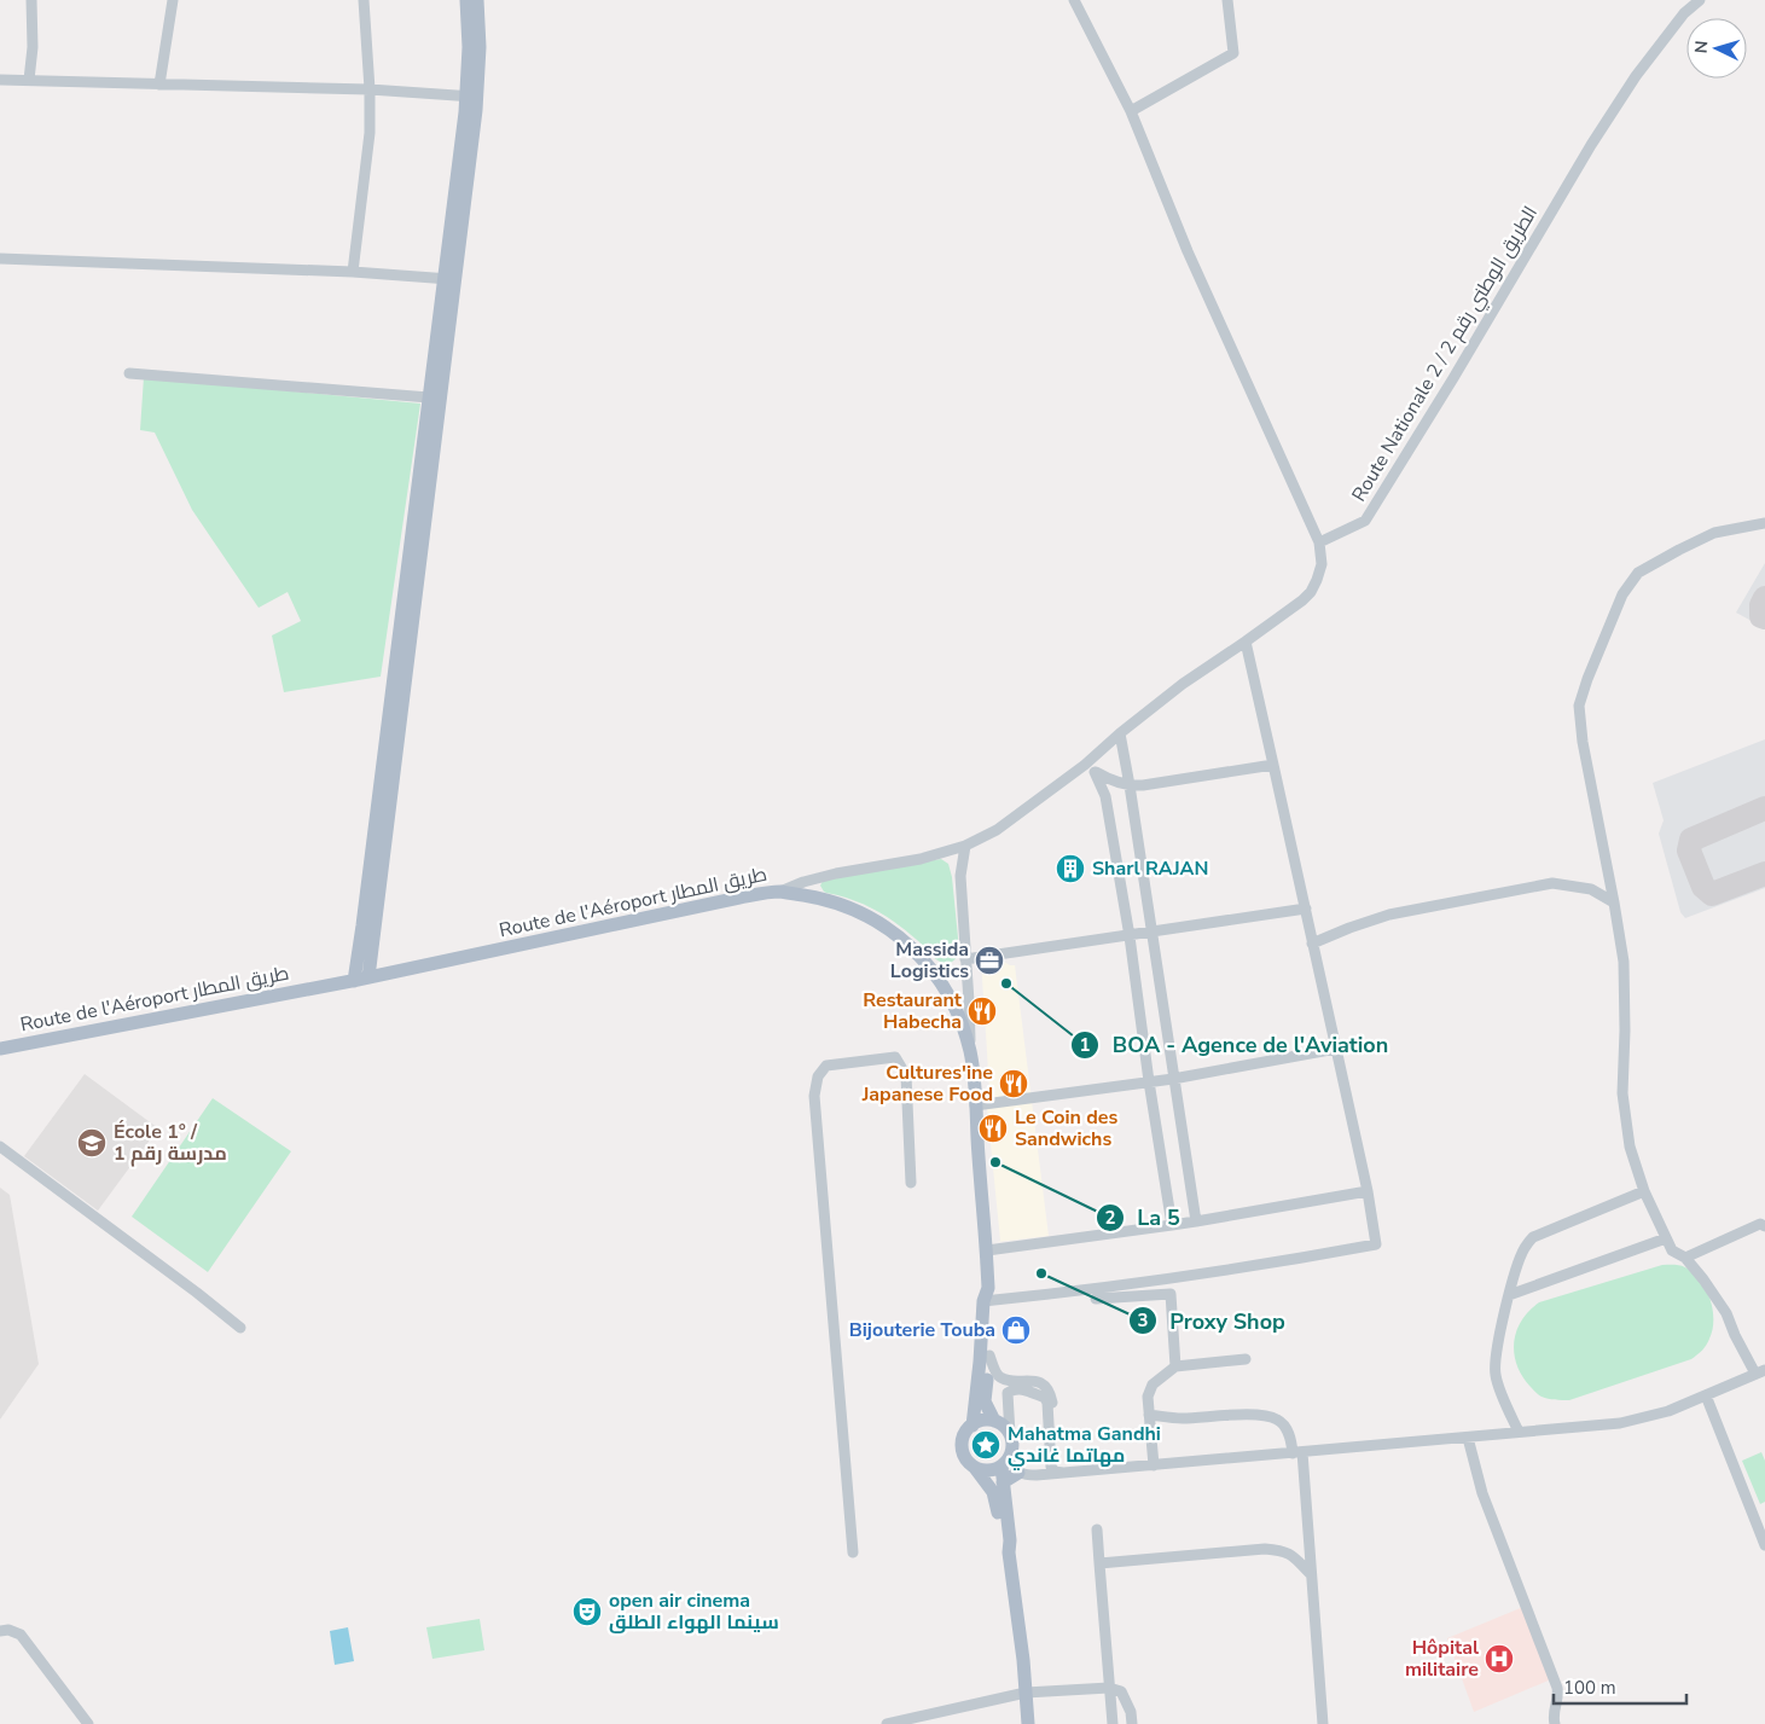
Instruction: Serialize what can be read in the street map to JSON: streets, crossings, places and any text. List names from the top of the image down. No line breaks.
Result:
{"streets":{"main road":["Route de l'Aéroport طريق المطار"],"street":["Route Nationale 2 / الطريق الوطني رقم 2"]},"places":{"building":["Sharl RAJAN"],"office":["Massida Logistics"],"other":["BOA - Agence de l'Aviation","La 5","Proxy Shop"],"restaurant":["Restaurant Habecha","Cultures'ine Japanese Food","Le Coin des Sandwichs"],"school or university":["École 1° / مدرسة رقم 1"],"shop":["Bijouterie Touba"],"place":["Mahatma Gandhi مهاتما غاندي"],"theatre":["open air cinema سينما الهواء الطلق"],"hospital":["Hôpital militaire"]},"scale_bar":"100 m","north":"left"}
